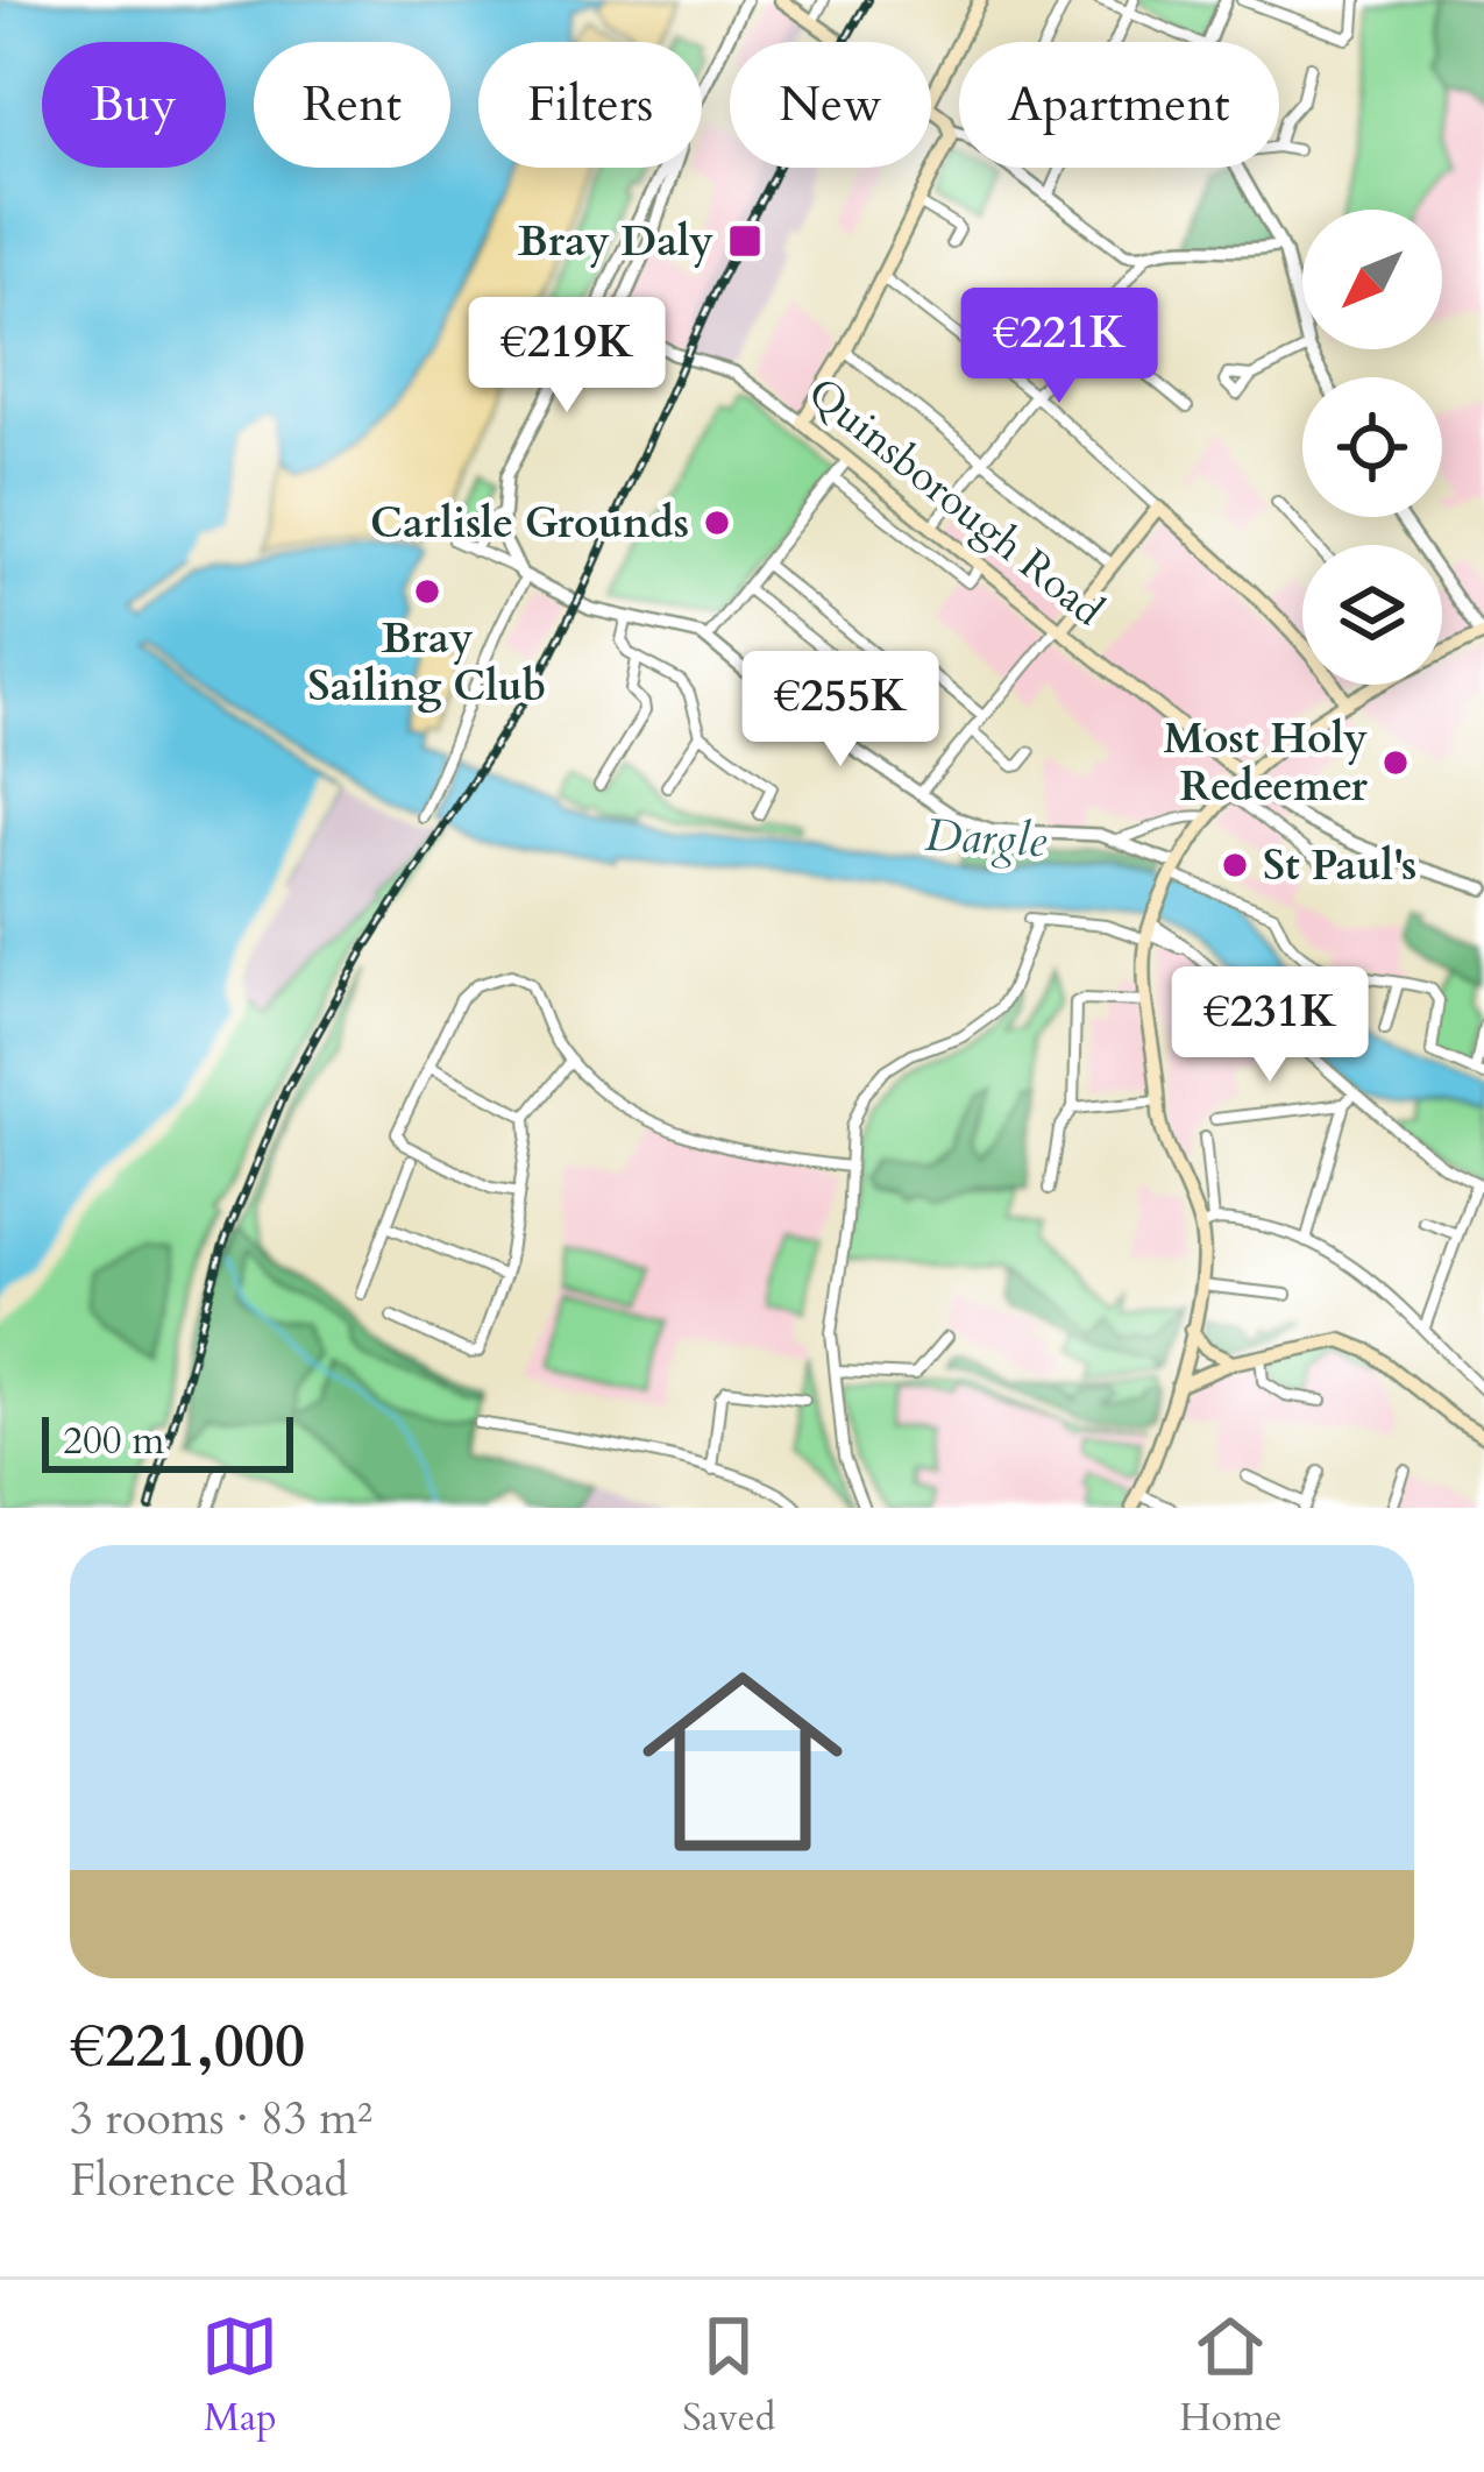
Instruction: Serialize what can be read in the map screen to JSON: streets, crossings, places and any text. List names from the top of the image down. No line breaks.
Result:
{"streets":{"main road":["Quinsborough Road"]},"water":["Dargle"],"places":{"transit":["Bray Daly"],"other":["Carlisle Grounds","Bray Sailing Club","Most Holy Redeemer","St Paul's"]},"scale_bar":"200 m","north":"bottom left","page":{"chip":["Buy","Rent","Filters","New","Apartment"],"price":["€221K","€219K","€255K","€231K"],"scale":"200 m","list":[{"name":"€221,000","note":"3 rooms · 83 m² · Florence Road"}],"tabs":["Map","Saved","Home"]}}
